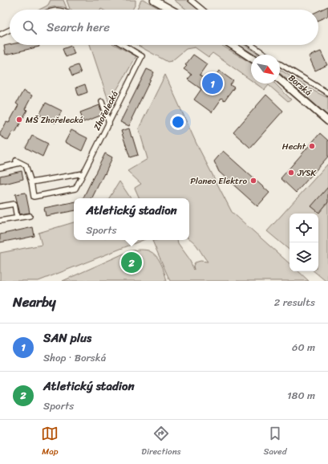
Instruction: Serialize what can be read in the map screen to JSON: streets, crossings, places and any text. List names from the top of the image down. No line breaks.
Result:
{"streets":{"main road":["Borská"],"street":["Zhořelecká"]},"places":["MŠ Zhořelecká","Hecht","JYSK","Planeo Elektro"],"north":"bottom right","page":{"search":"Search here","pins":["1","2"],"popup":["Atletický stadion","Sports"],"heading":["Nearby","2 results"],"list":[{"mark":"1","name":"SAN plus","note":"Shop · Borská","value":"60 m"},{"mark":"2","name":"Atletický stadion","note":"Sports","value":"180 m"}],"nav":["Map","Directions","Saved"]}}
